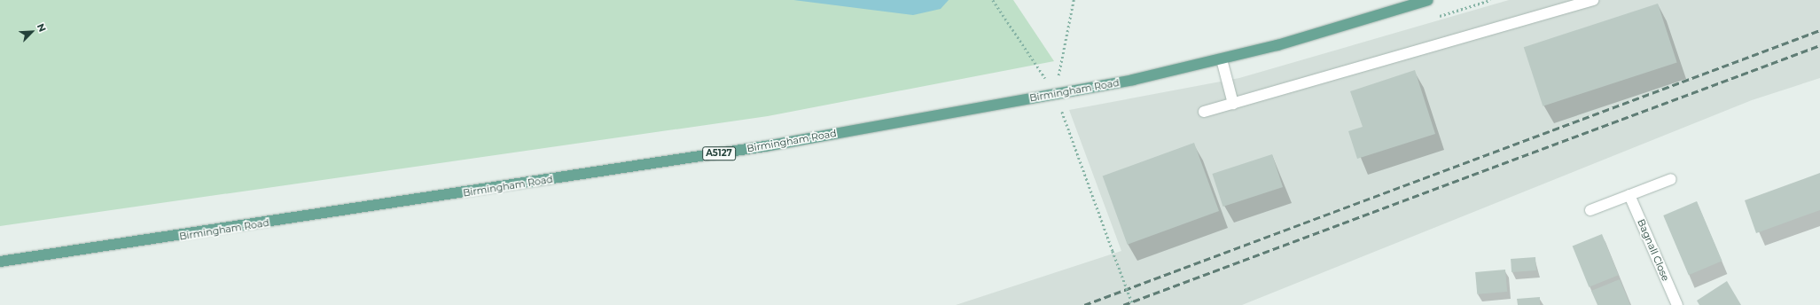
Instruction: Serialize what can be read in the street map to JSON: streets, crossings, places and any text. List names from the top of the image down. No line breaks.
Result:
{"streets":{"main road":["Birmingham Road","A5127"],"street":["Bagnall Close"]},"north":"top right"}
